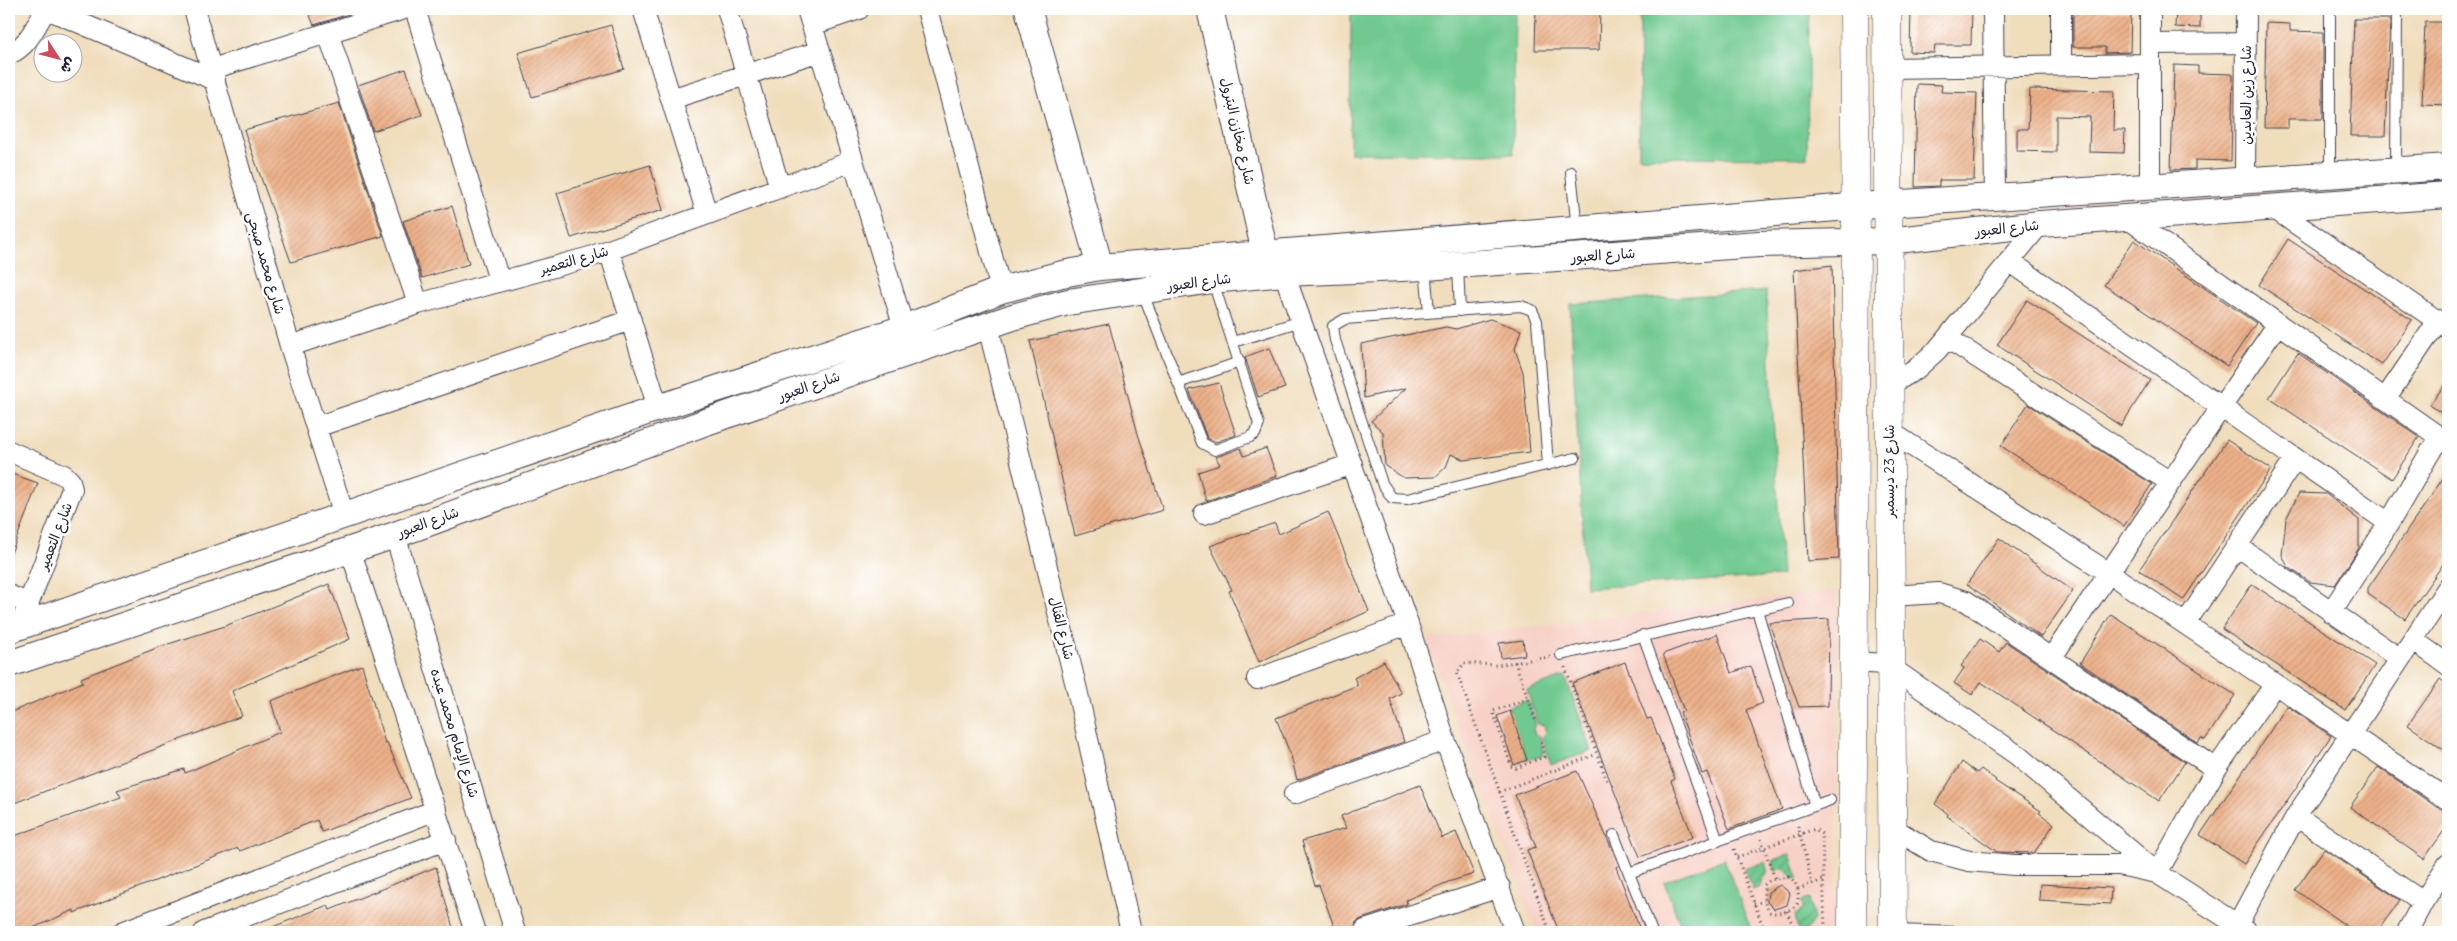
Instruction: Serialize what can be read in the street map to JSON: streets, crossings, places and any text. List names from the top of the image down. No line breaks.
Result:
{"streets":{"main road":["شارع 23 ديسمبر"],"street":["شارع زين العابدين","شارع مخازن البترول","شارع العبور","شارع التعمير","شارع محمد صبحى","شارع القنال","شارع الإمام محمد عبده"]},"crossings":[["شارع زين العابدين","شارع العبور"],["شارع مخازن البترول","شارع العبور"],["شارع العبور","شارع التعمير"],["شارع العبور","شارع محمد صبحى"],["شارع العبور","شارع 23 ديسمبر"],["شارع العبور","شارع القنال"],["شارع العبور","شارع الإمام محمد عبده"],["شارع التعمير","شارع محمد صبحى"]],"north":"bottom right"}
